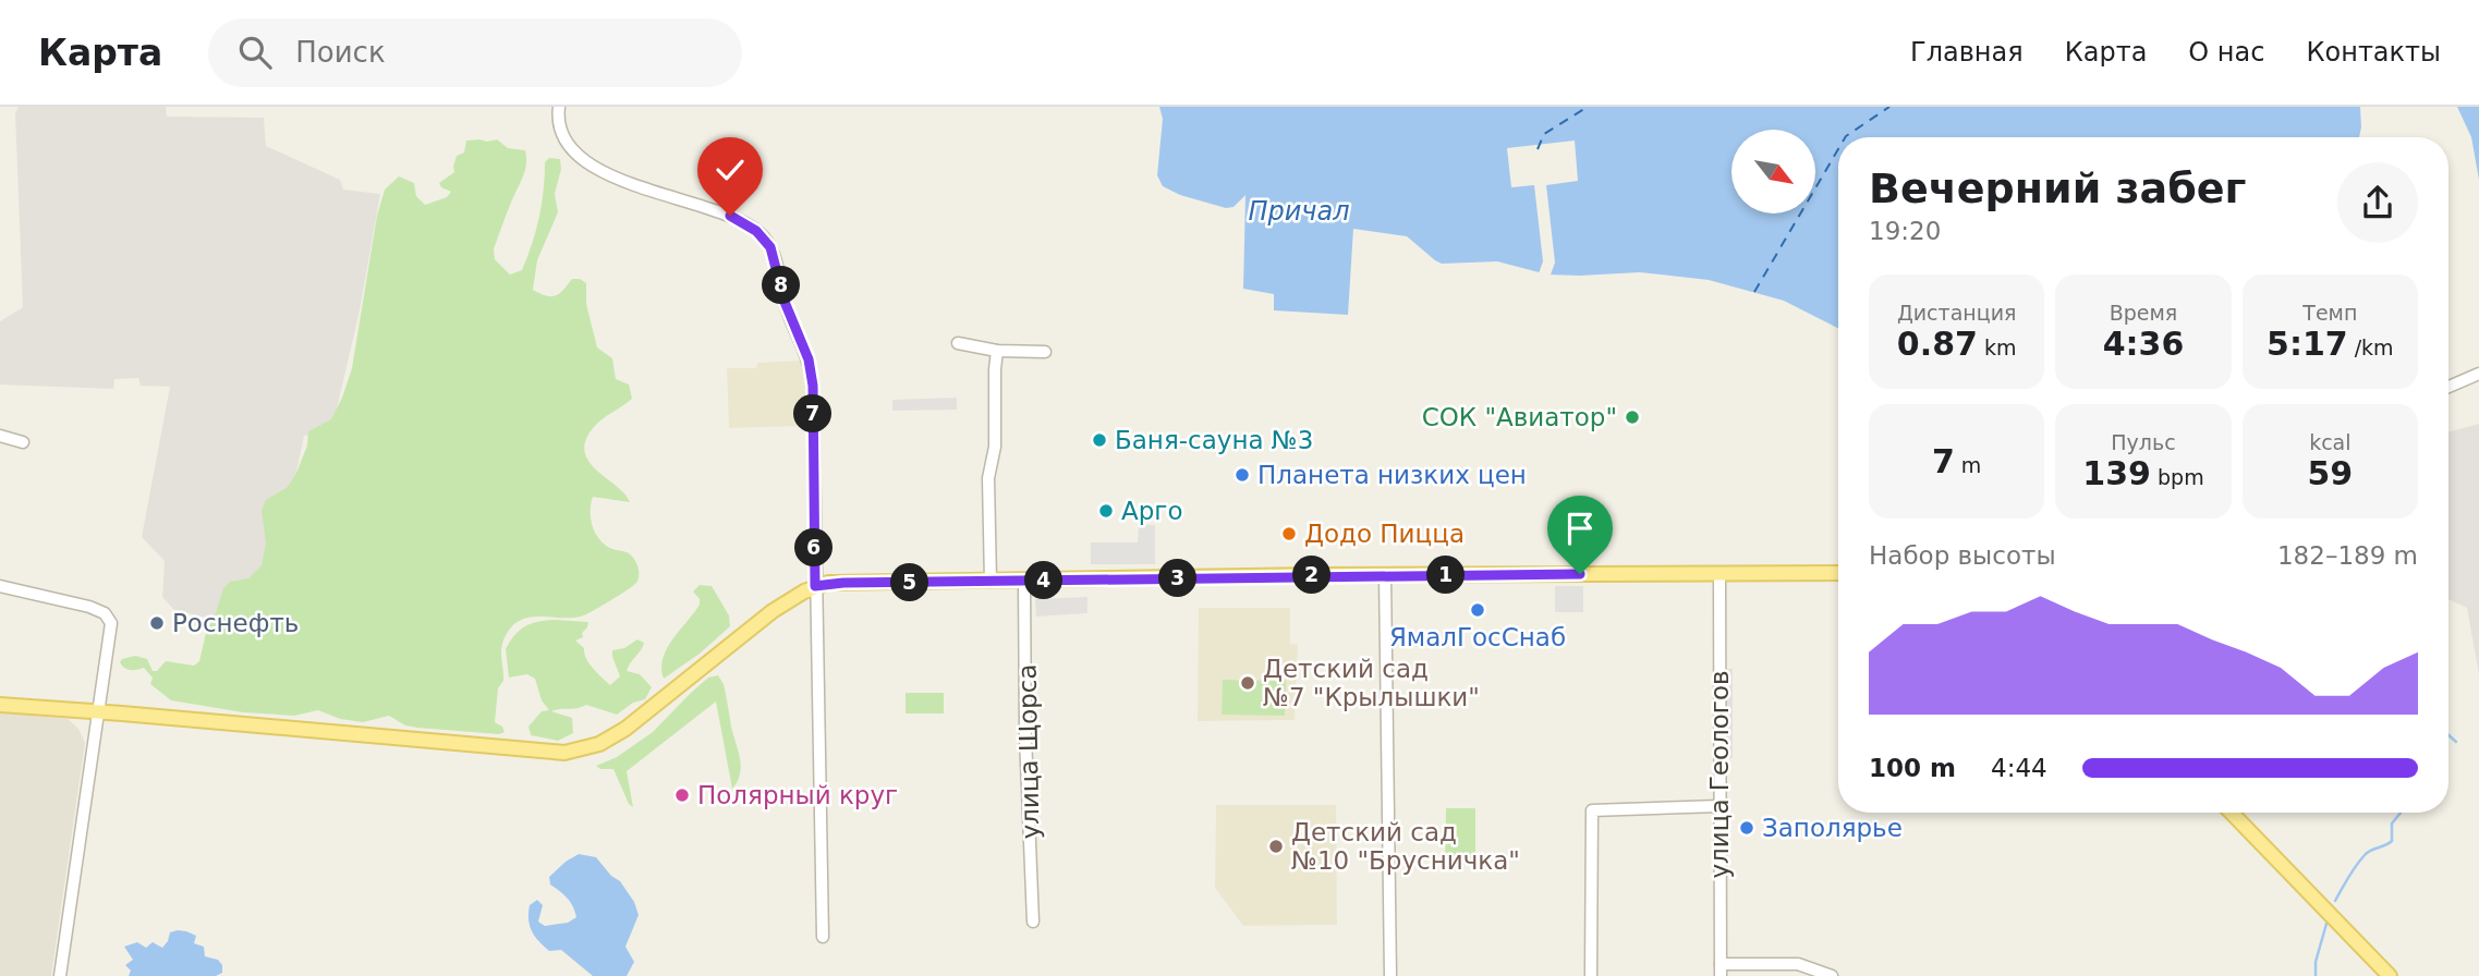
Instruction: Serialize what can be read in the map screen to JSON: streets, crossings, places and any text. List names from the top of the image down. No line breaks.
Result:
{"streets":{"street":["улица Щорса","улица Геологов"]},"water":["Причал"],"places":["СОК \"Авиатор\"","Баня-сауна №3","Планета низких цен","Арго","Додо Пицца","ЯмалГосСнаб","Роснефть","Детский сад №7 \"Крылышки\"","Полярный круг","Заполярье","Детский сад №10 \"Брусничка\""],"north":"bottom right","page":{"header":"Карта","search":"Поиск","nav":["Главная","Карта","О нас","Контакты"],"heading":["Вечерний забег","19:20"],"pins":["8","7","6","1","2","3","4","5"],"stats":[["Дистанция","0.87 km"],["Время","4:36"],["Темп","5:17 /km"],["7 m"],["Пульс","139 bpm"],["kcal","59"]],"chart":["Набор высоты","182–189 m"],"list":[{"name":"100 m","note":"4:44"}]}}
